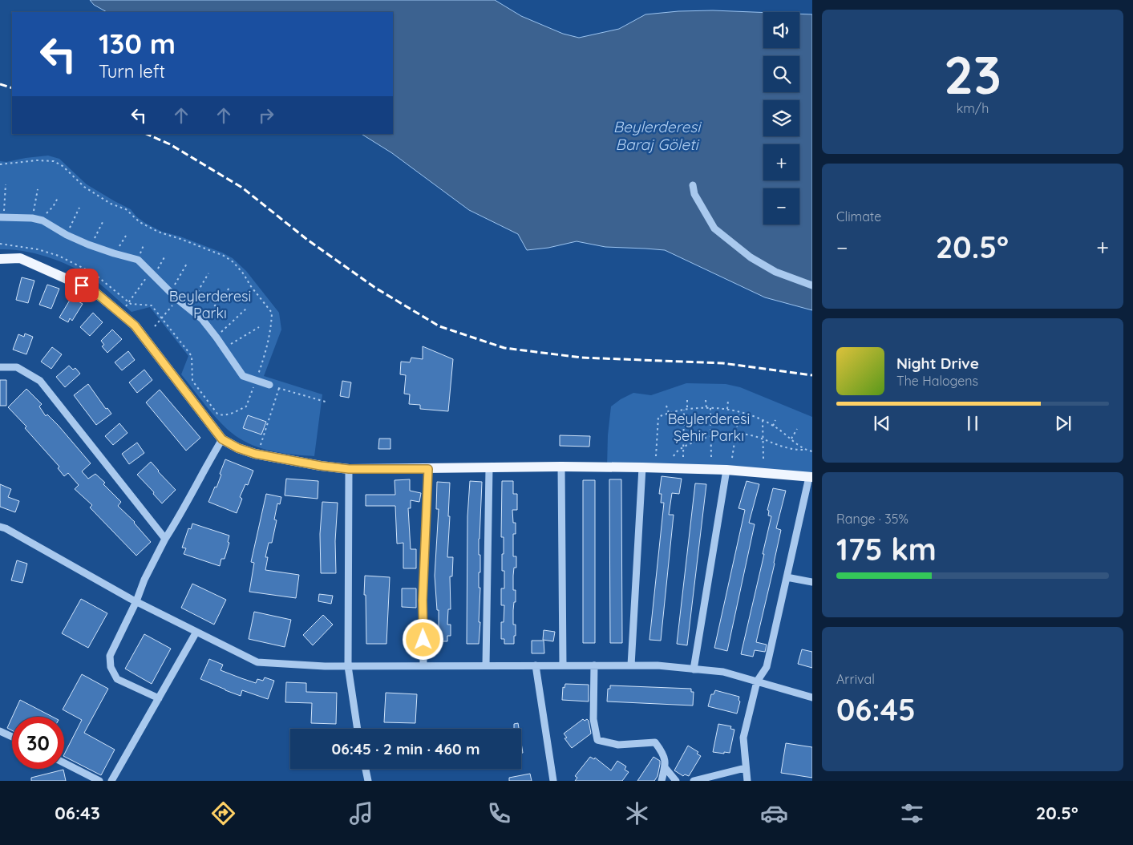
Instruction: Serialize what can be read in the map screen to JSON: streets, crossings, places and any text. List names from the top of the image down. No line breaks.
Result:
{"water":["Beylerderesi Baraj Göleti"],"parks":["Beylerderesi Parkı","Beylerderesi Şehir Parkı"],"page":{"tile":[["23","km/h"],"Climate",["Range · 35%","175 km"],["Arrival","06:45"]],"map_buttons":["+","−"],"turn":["130 m","Turn left"],"heat":["−","20.5°","+"],"song":["Night Drive","The Halogens"],"limit":"30","trip":"06:45 · 2 min · 460 m","tabs":["06:43","20.5°"]}}
